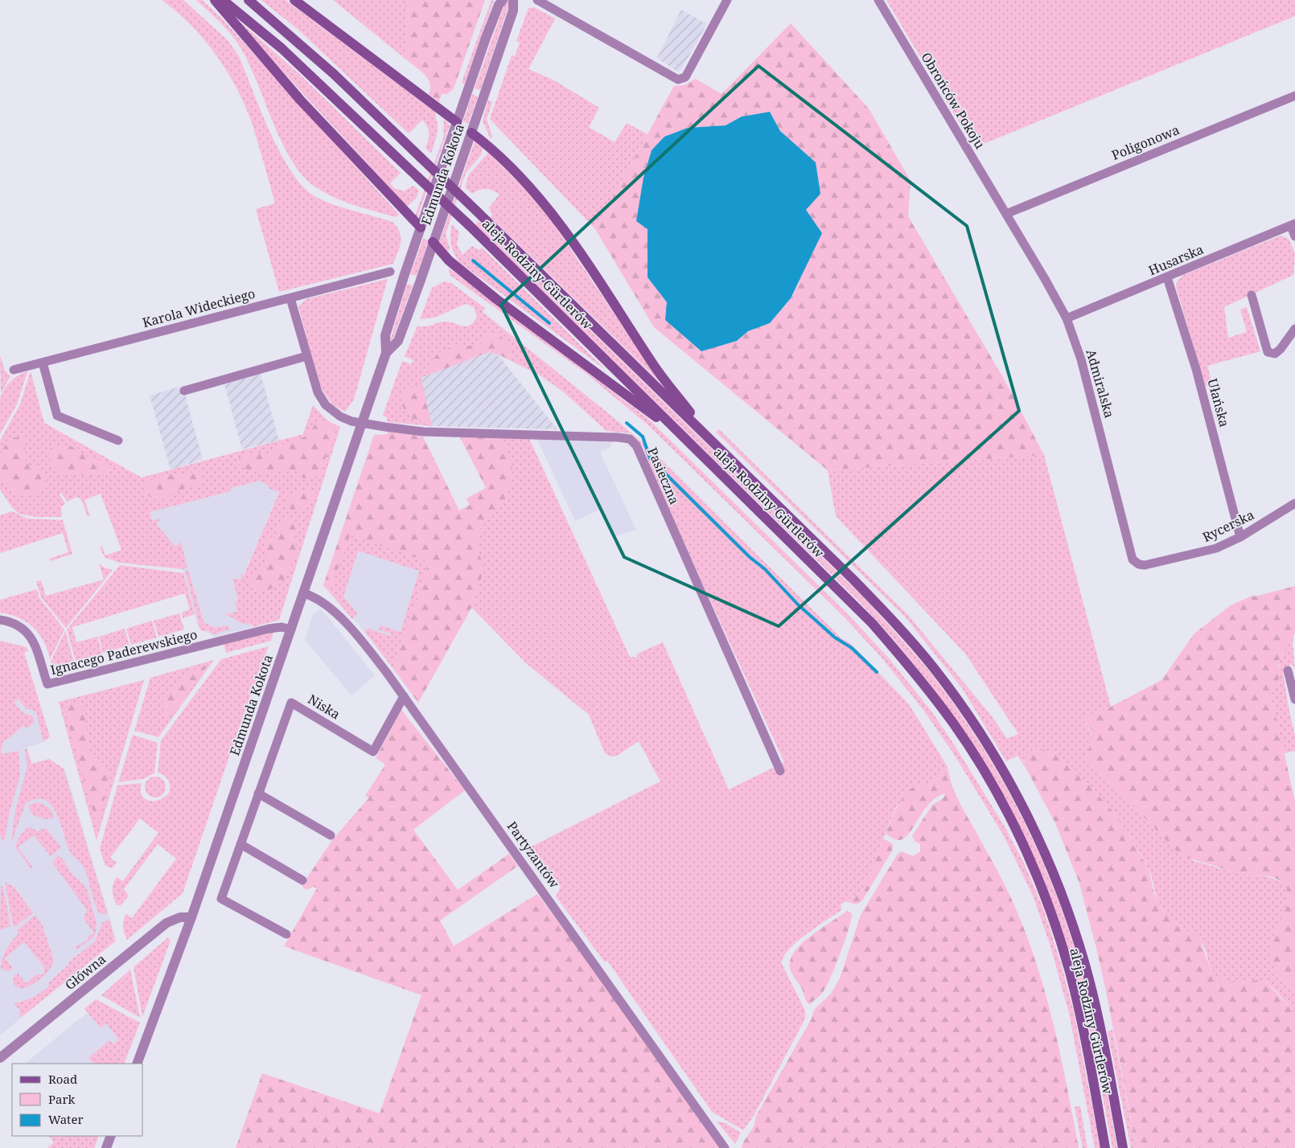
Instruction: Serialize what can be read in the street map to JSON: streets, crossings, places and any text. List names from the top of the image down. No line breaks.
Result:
{"streets":{"main road":["aleja Rodziny Gürtlerów"],"street":["Obrońców Pokoju","Poligonowa","Edmunda Kokota","Husarska","Karola Wideckiego","Admiralska","Ułańska","Pasieczna","Rycerska","Ignacego Paderewskiego","Niska","Partyzantów","Główna"]},"crossings":[["Obrońców Pokoju","Poligonowa"],["Obrońców Pokoju","Admiralska"],["Poligonowa","Admiralska"],["Edmunda Kokota","Pasieczna"],["Edmunda Kokota","Ignacego Paderewskiego"],["Edmunda Kokota","Partyzantów"],["Edmunda Kokota","Główna"],["Husarska","Admiralska"],["Husarska","Ułańska"],["Admiralska","Rycerska"],["Ułańska","Rycerska"],["Niska","Partyzantów"]],"legend":["Road","Park","Water"]}
